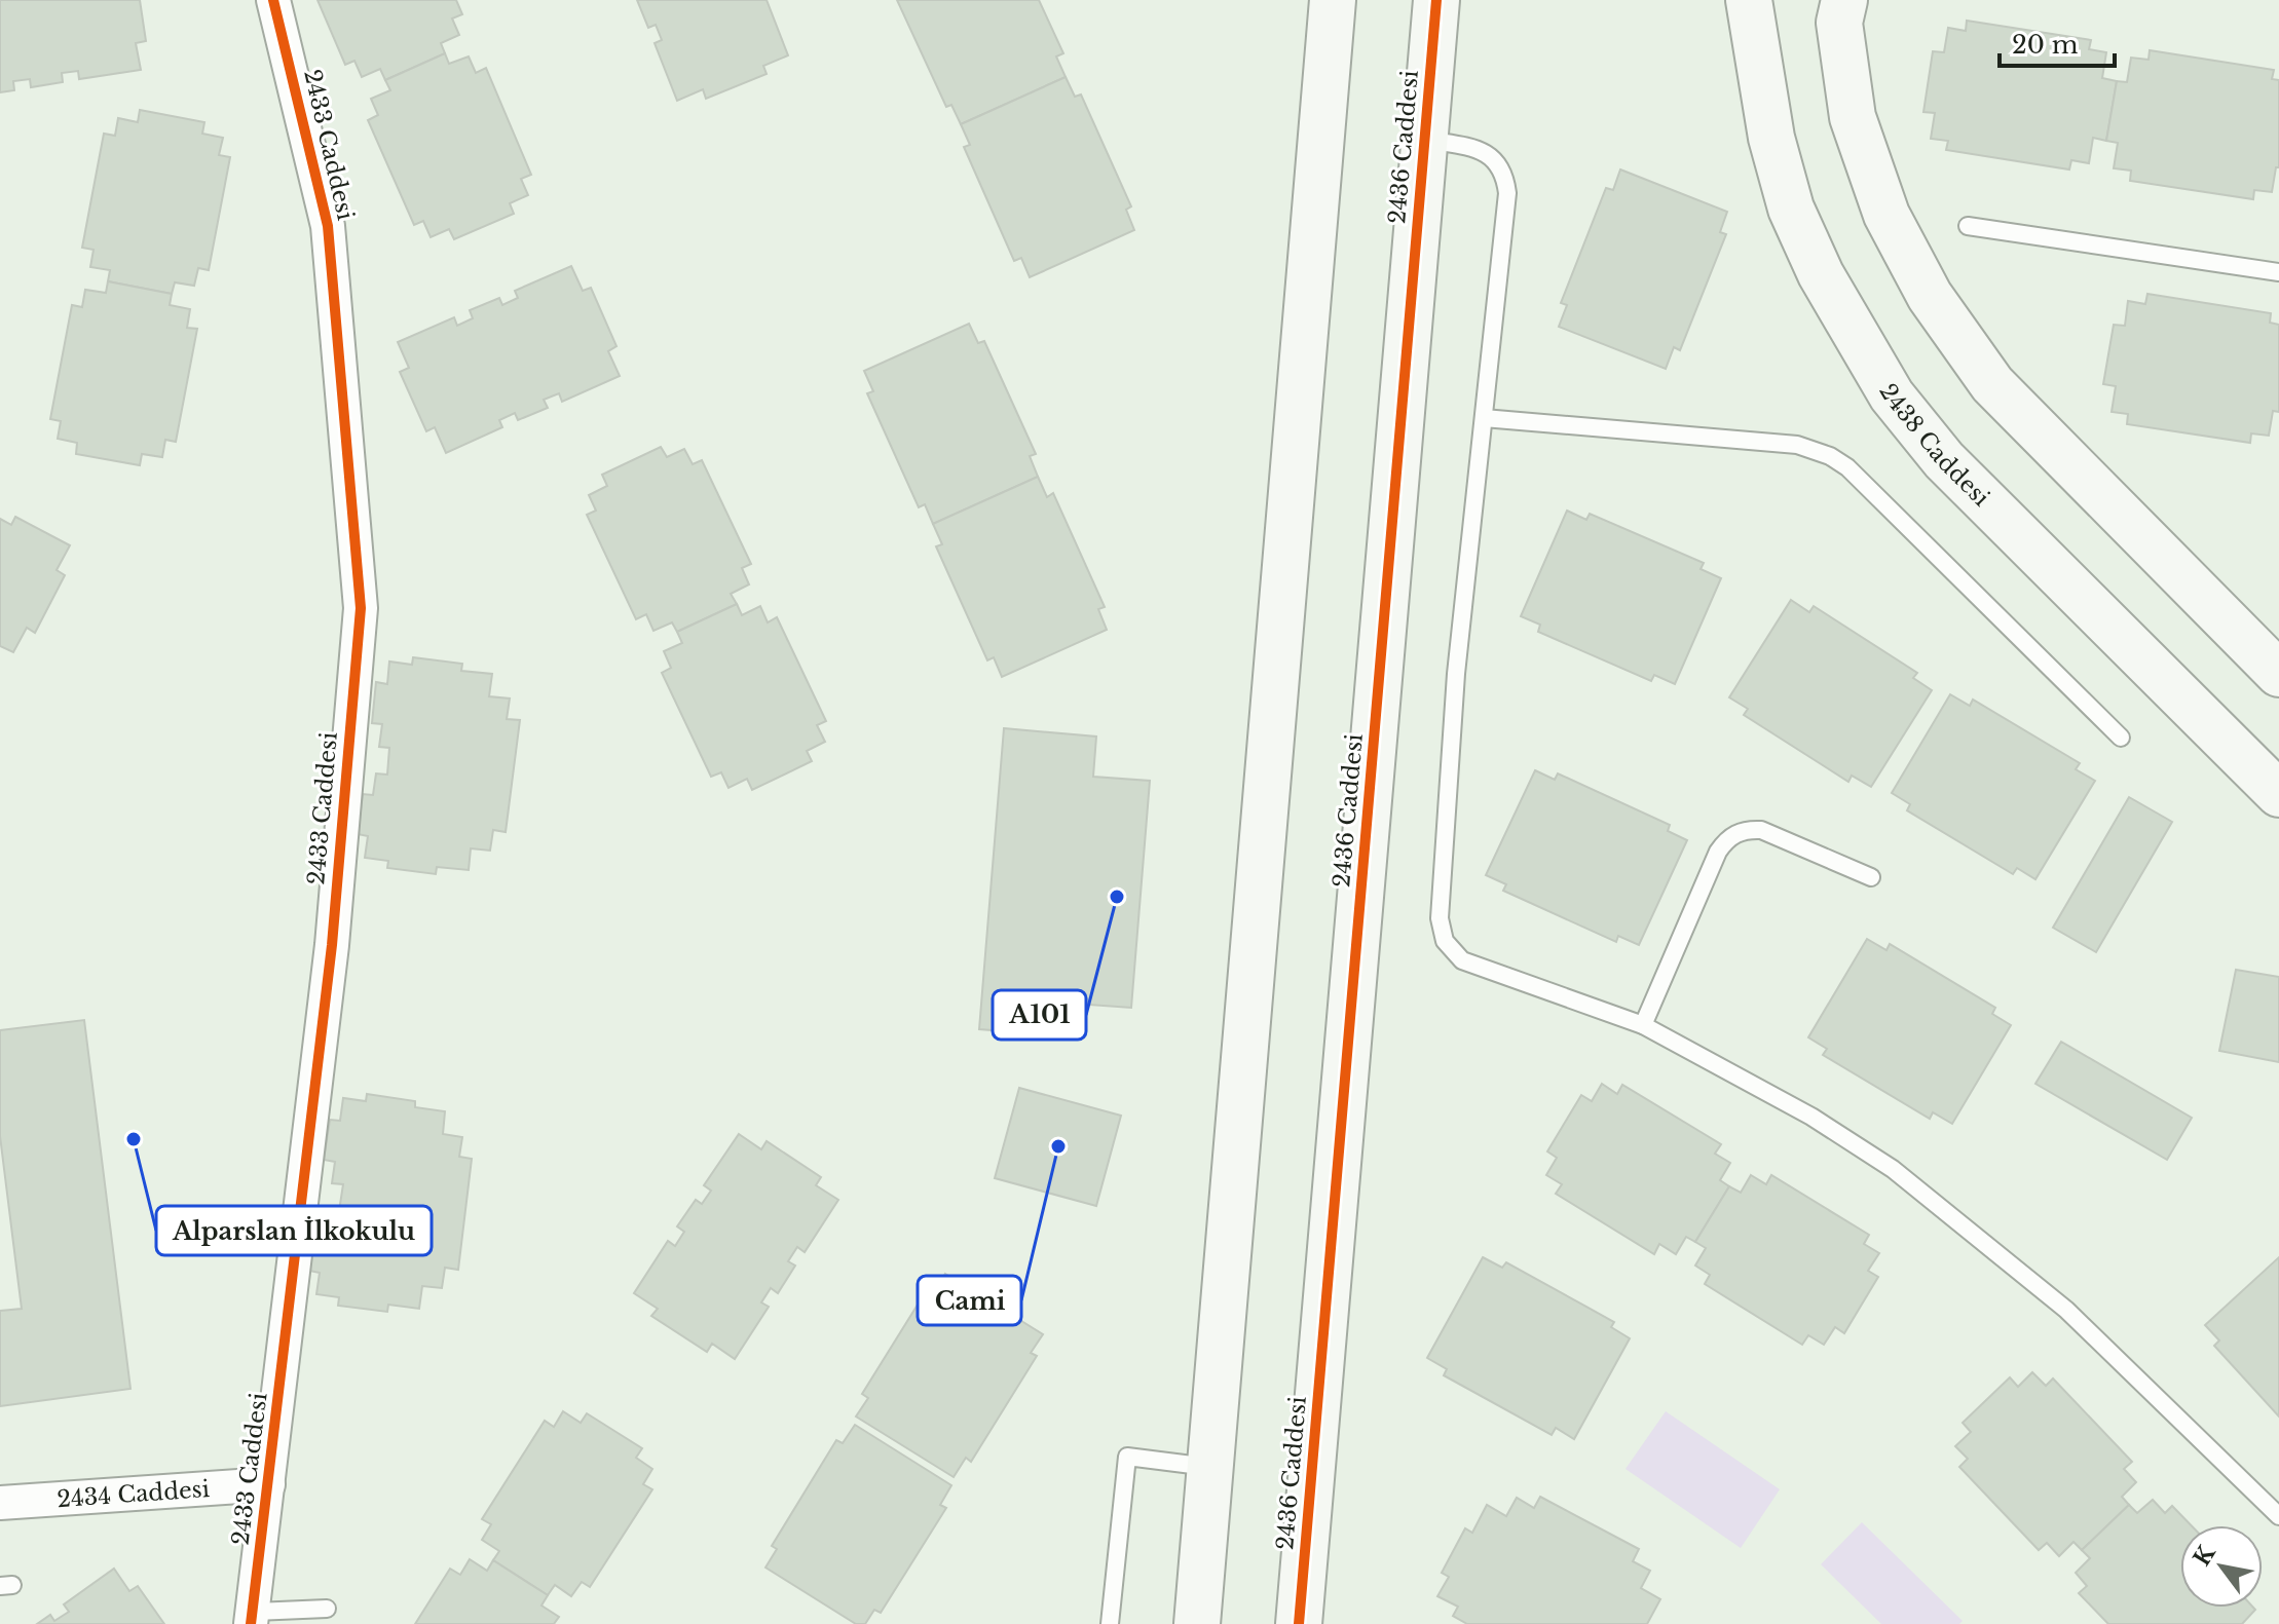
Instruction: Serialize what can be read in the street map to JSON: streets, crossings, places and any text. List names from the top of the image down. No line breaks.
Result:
{"streets":{"street":["2433 Caddesi","2436 Caddesi","2438 Caddesi","2434 Caddesi"]},"crossings":[["2433 Caddesi","2434 Caddesi"]],"places":["A101","Alparslan İlkokulu","Cami"],"scale_bar":"20 m","north":"top left"}
